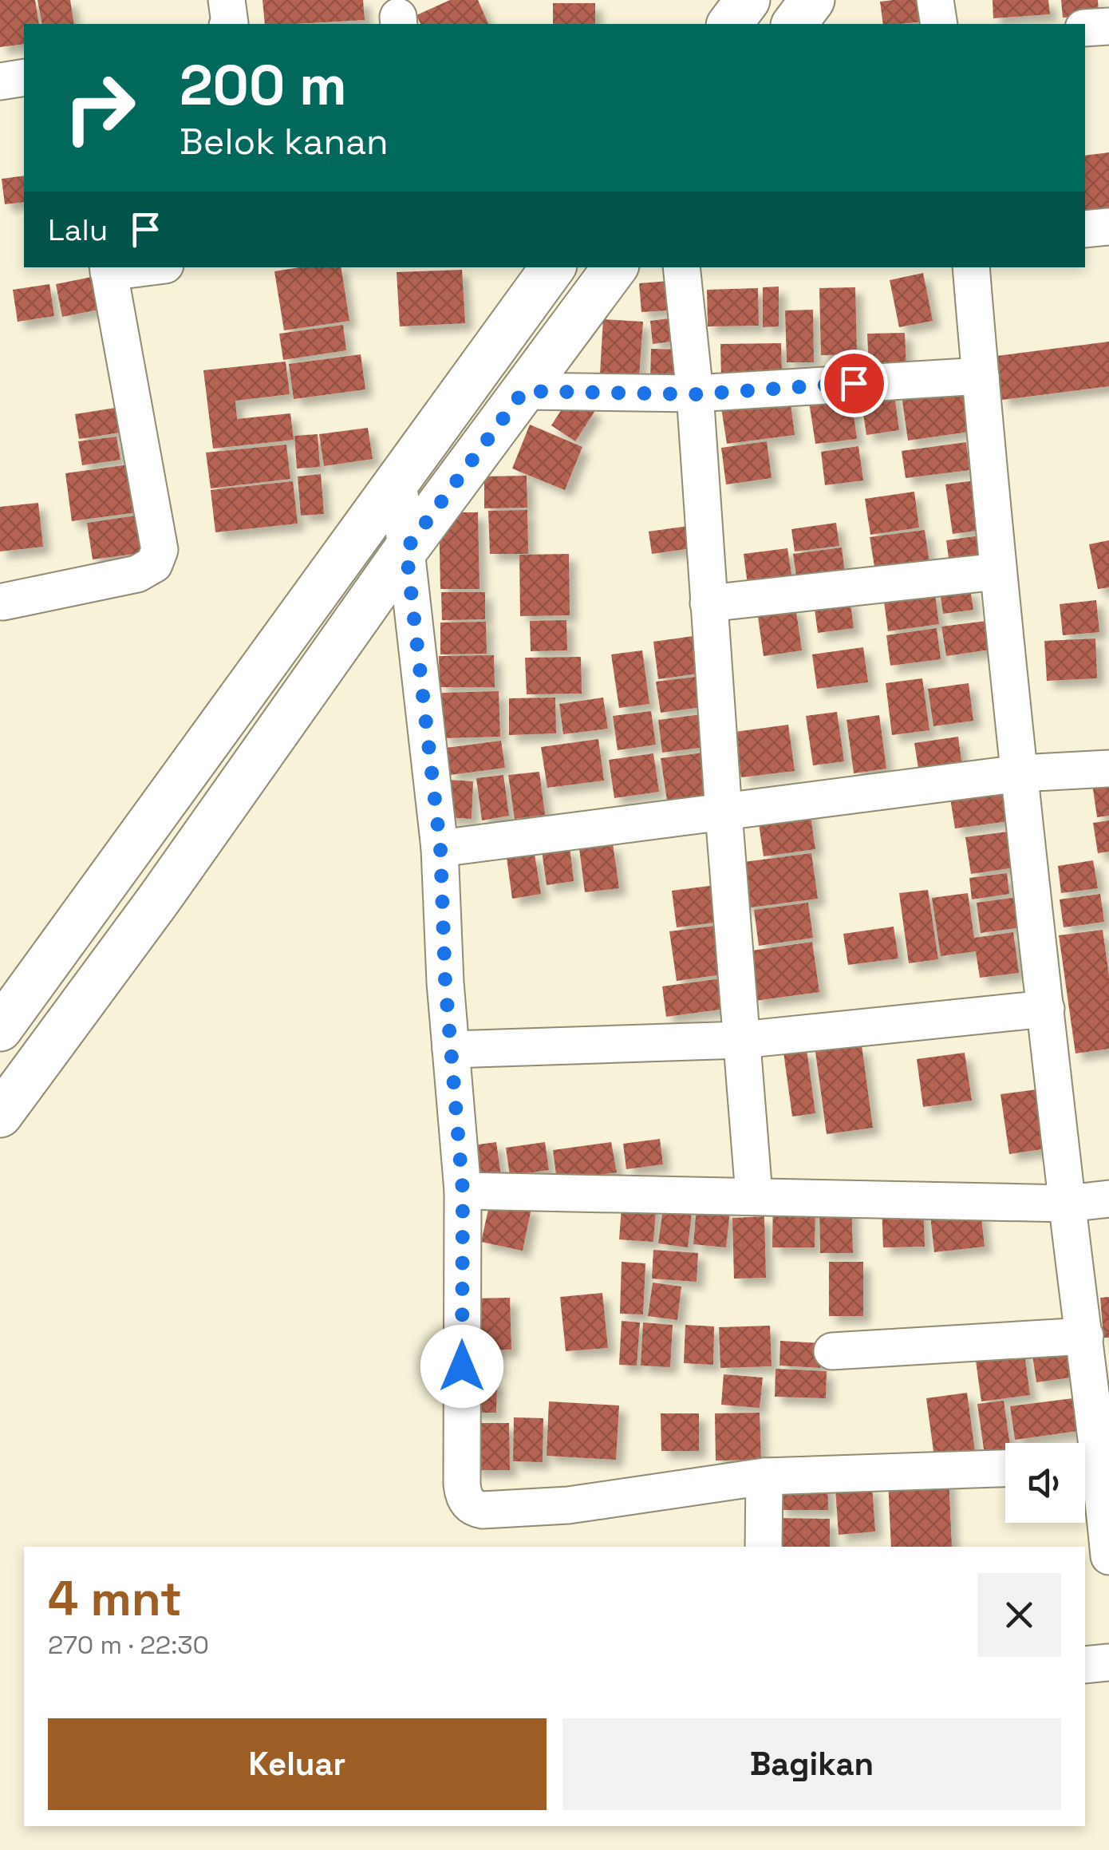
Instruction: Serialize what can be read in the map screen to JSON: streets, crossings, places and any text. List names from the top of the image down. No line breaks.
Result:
{"page":{"turn":["200 m","Belok kanan"],"then":"Lalu","heading":["4 mnt","270 m · 22:30"],"buttons":["Keluar","Bagikan"]}}
